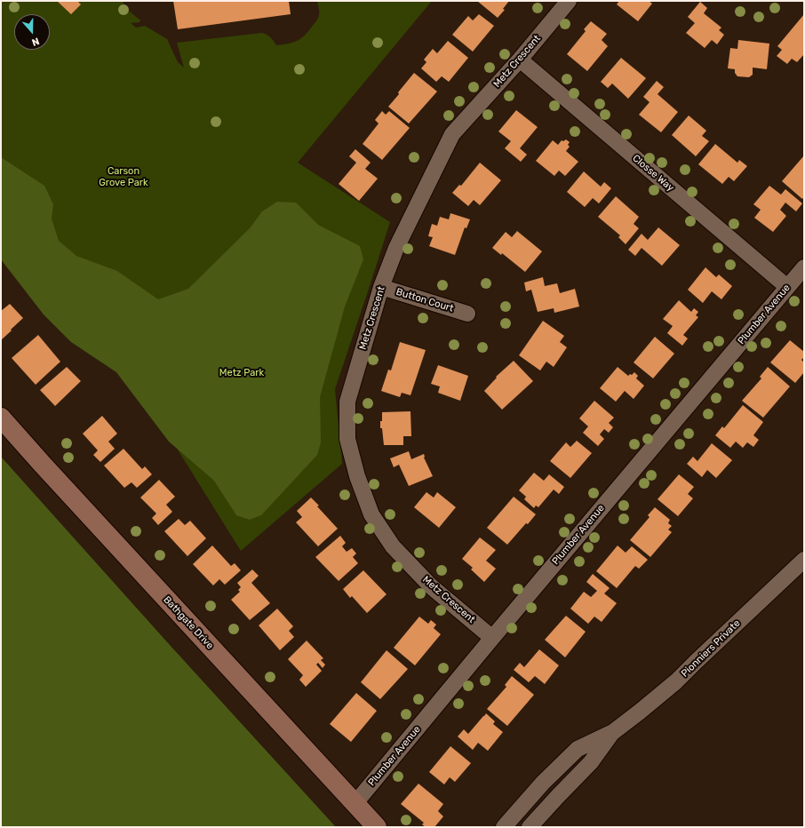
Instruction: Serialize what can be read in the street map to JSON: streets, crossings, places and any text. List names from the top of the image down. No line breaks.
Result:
{"streets":{"street":["Metz Crescent","Closse Way","Button Court","Plumber Avenue","Bathgate Drive","Pionniers Private"]},"crossings":[["Metz Crescent","Closse Way"],["Metz Crescent","Button Court"],["Metz Crescent","Plumber Avenue"],["Closse Way","Plumber Avenue"],["Plumber Avenue","Bathgate Drive"]],"parks":["Carson Grove Park","Metz Park"],"north":"bottom"}
